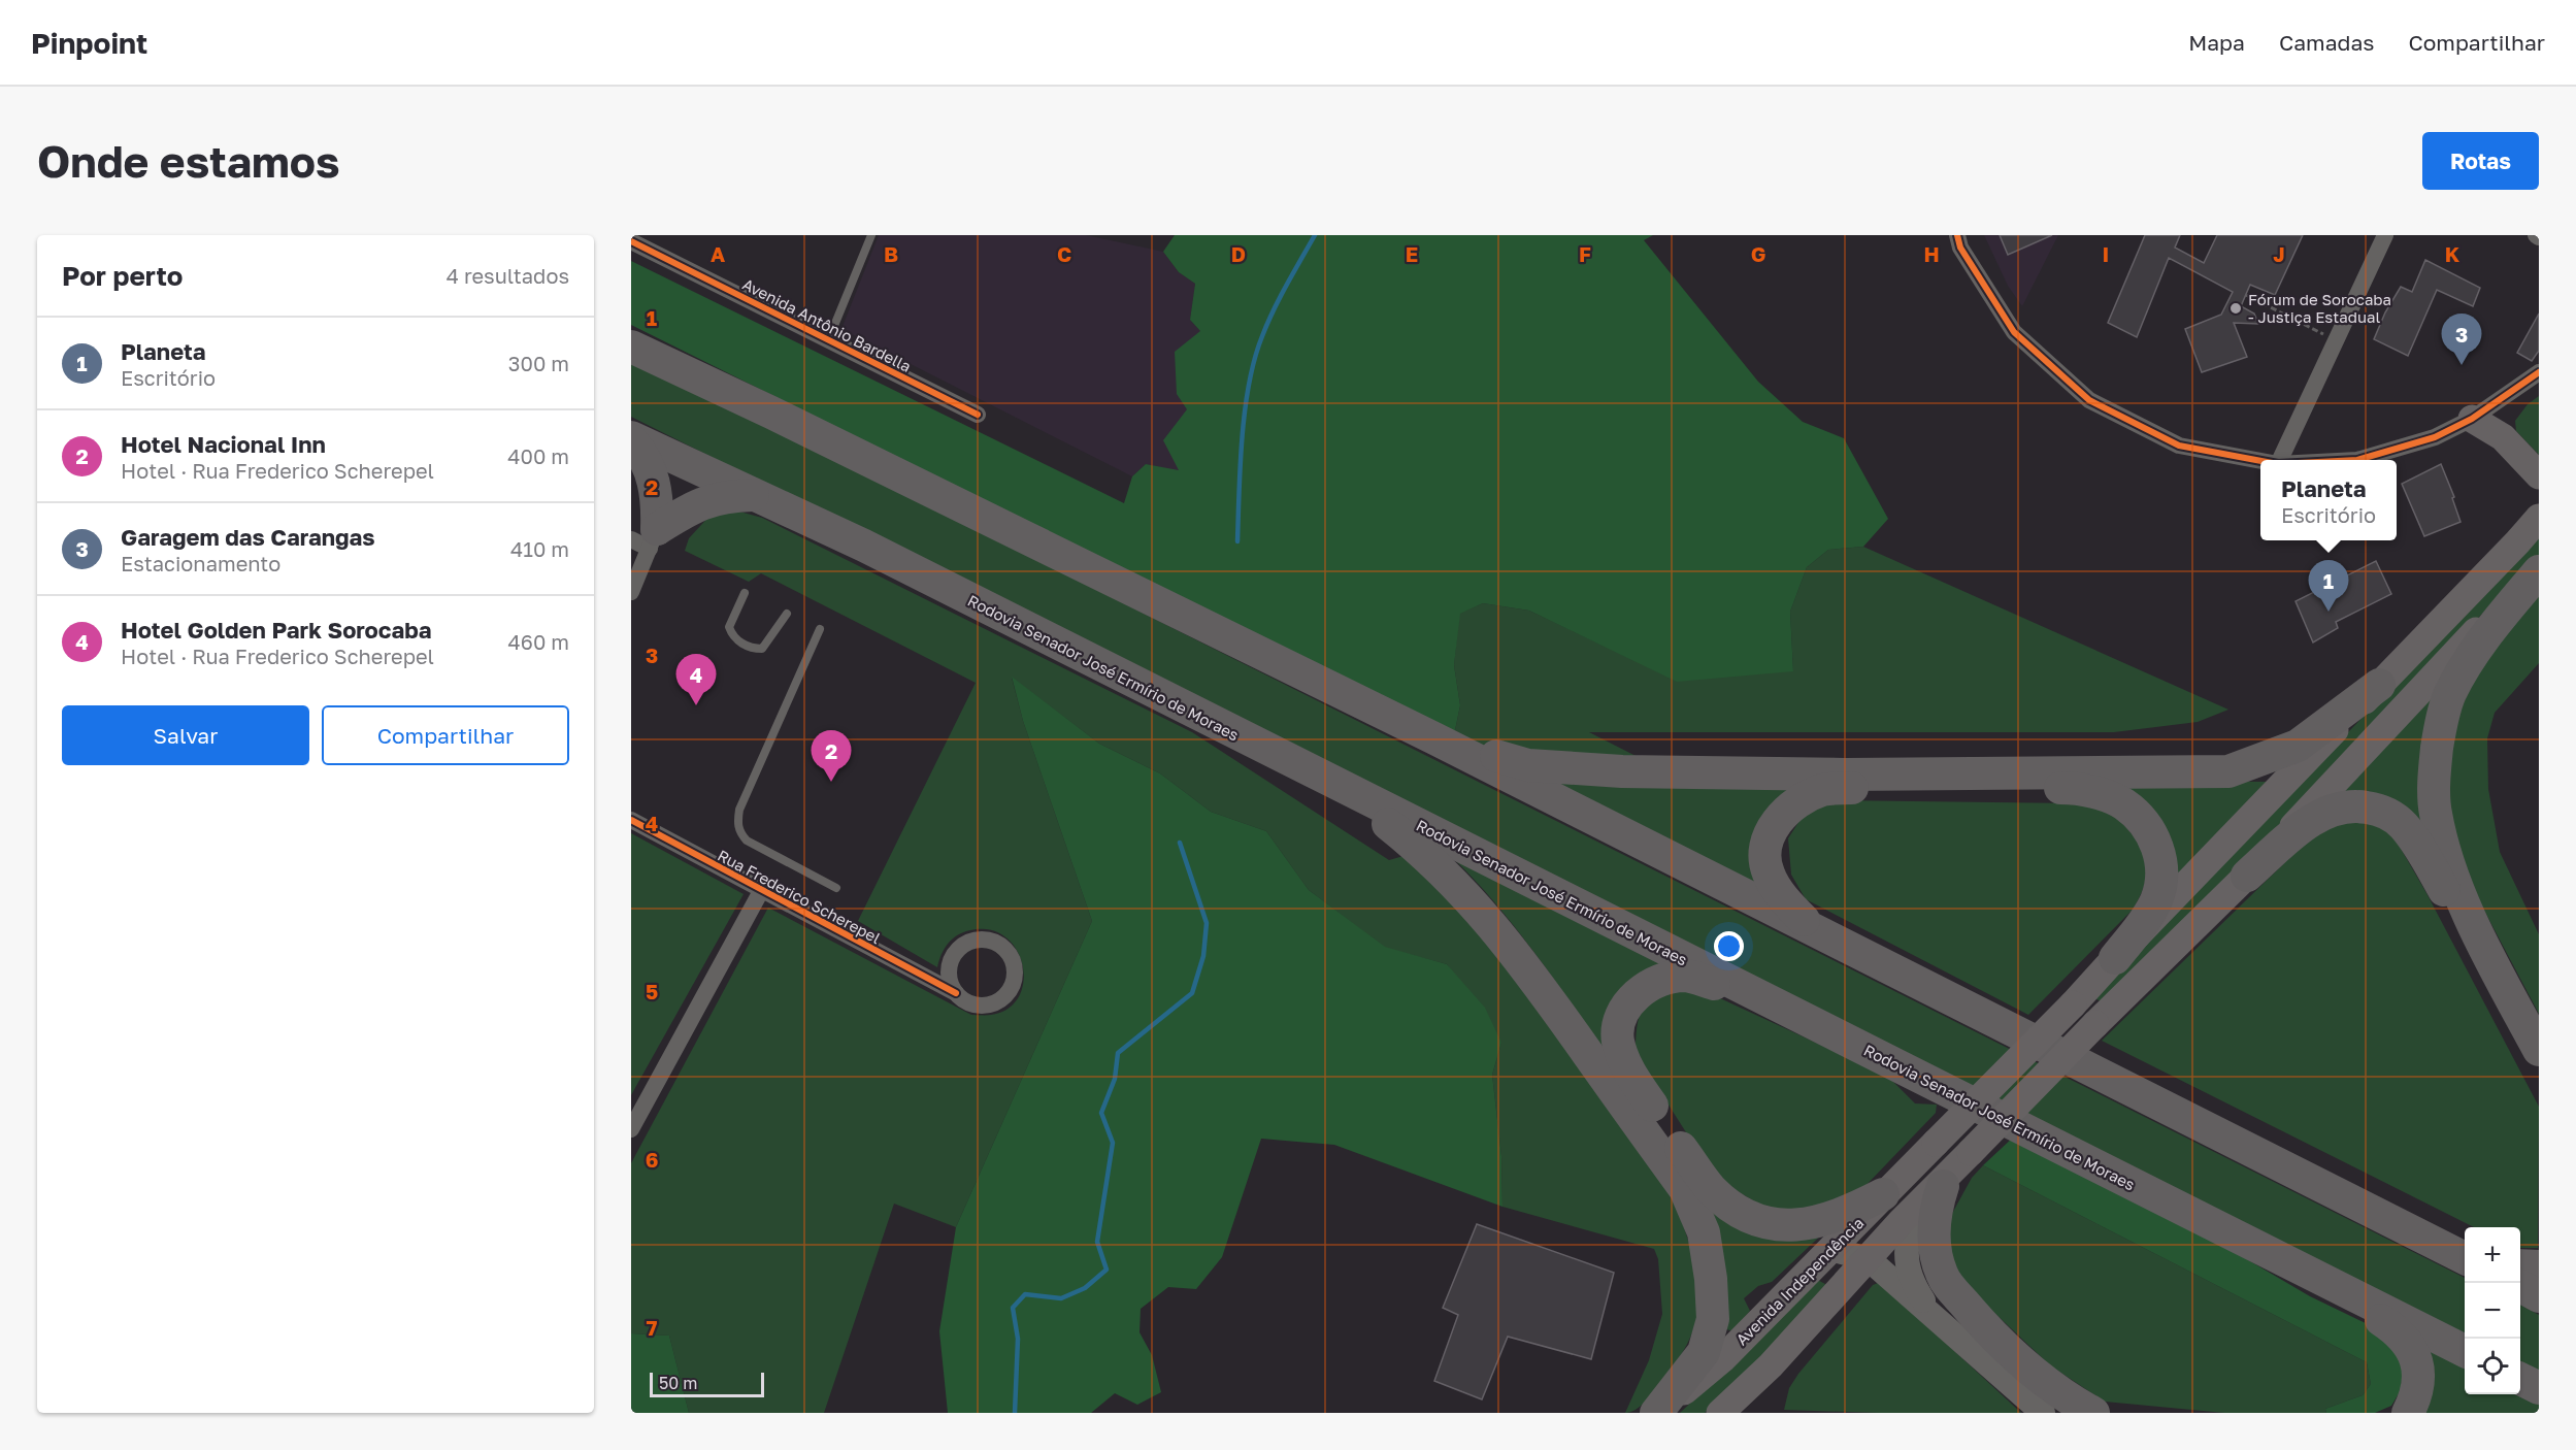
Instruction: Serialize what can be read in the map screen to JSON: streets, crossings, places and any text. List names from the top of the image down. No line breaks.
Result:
{"streets":{"highway":["Rodovia Senador José Ermírio de Moraes"],"main road":["Avenida Independência"],"street":["Avenida Antônio Bardella","Rua Frederico Scherepel"]},"places":["Fórum de Sorocaba - Justiça Estadual"],"scale_bar":"50 m","page":{"header":"Pinpoint","nav":["Mapa","Camadas","Compartilhar"],"buttons":["Rotas",["Salvar","Compartilhar"]],"title":"Onde estamos","heading":["Por perto","4 resultados"],"pins":["3","1","4","2"],"list":[{"mark":"1","name":"Planeta","note":"Escritório","value":"300 m"},{"mark":"2","name":"Hotel Nacional Inn","note":"Hotel · Rua Frederico Scherepel","value":"400 m"},{"mark":"3","name":"Garagem das Carangas","note":"Estacionamento","value":"410 m"},{"mark":"4","name":"Hotel Golden Park Sorocaba","note":"Hotel · Rua Frederico Scherepel","value":"460 m"}],"popup":["Planeta","Escritório"],"map_buttons":["+","−"],"scale":"50 m"},"grid":{"columns":["A","B","C","D","E","F","G","H","I","J","K"],"rows":["1","2","3","4","5","6","7"]}}
